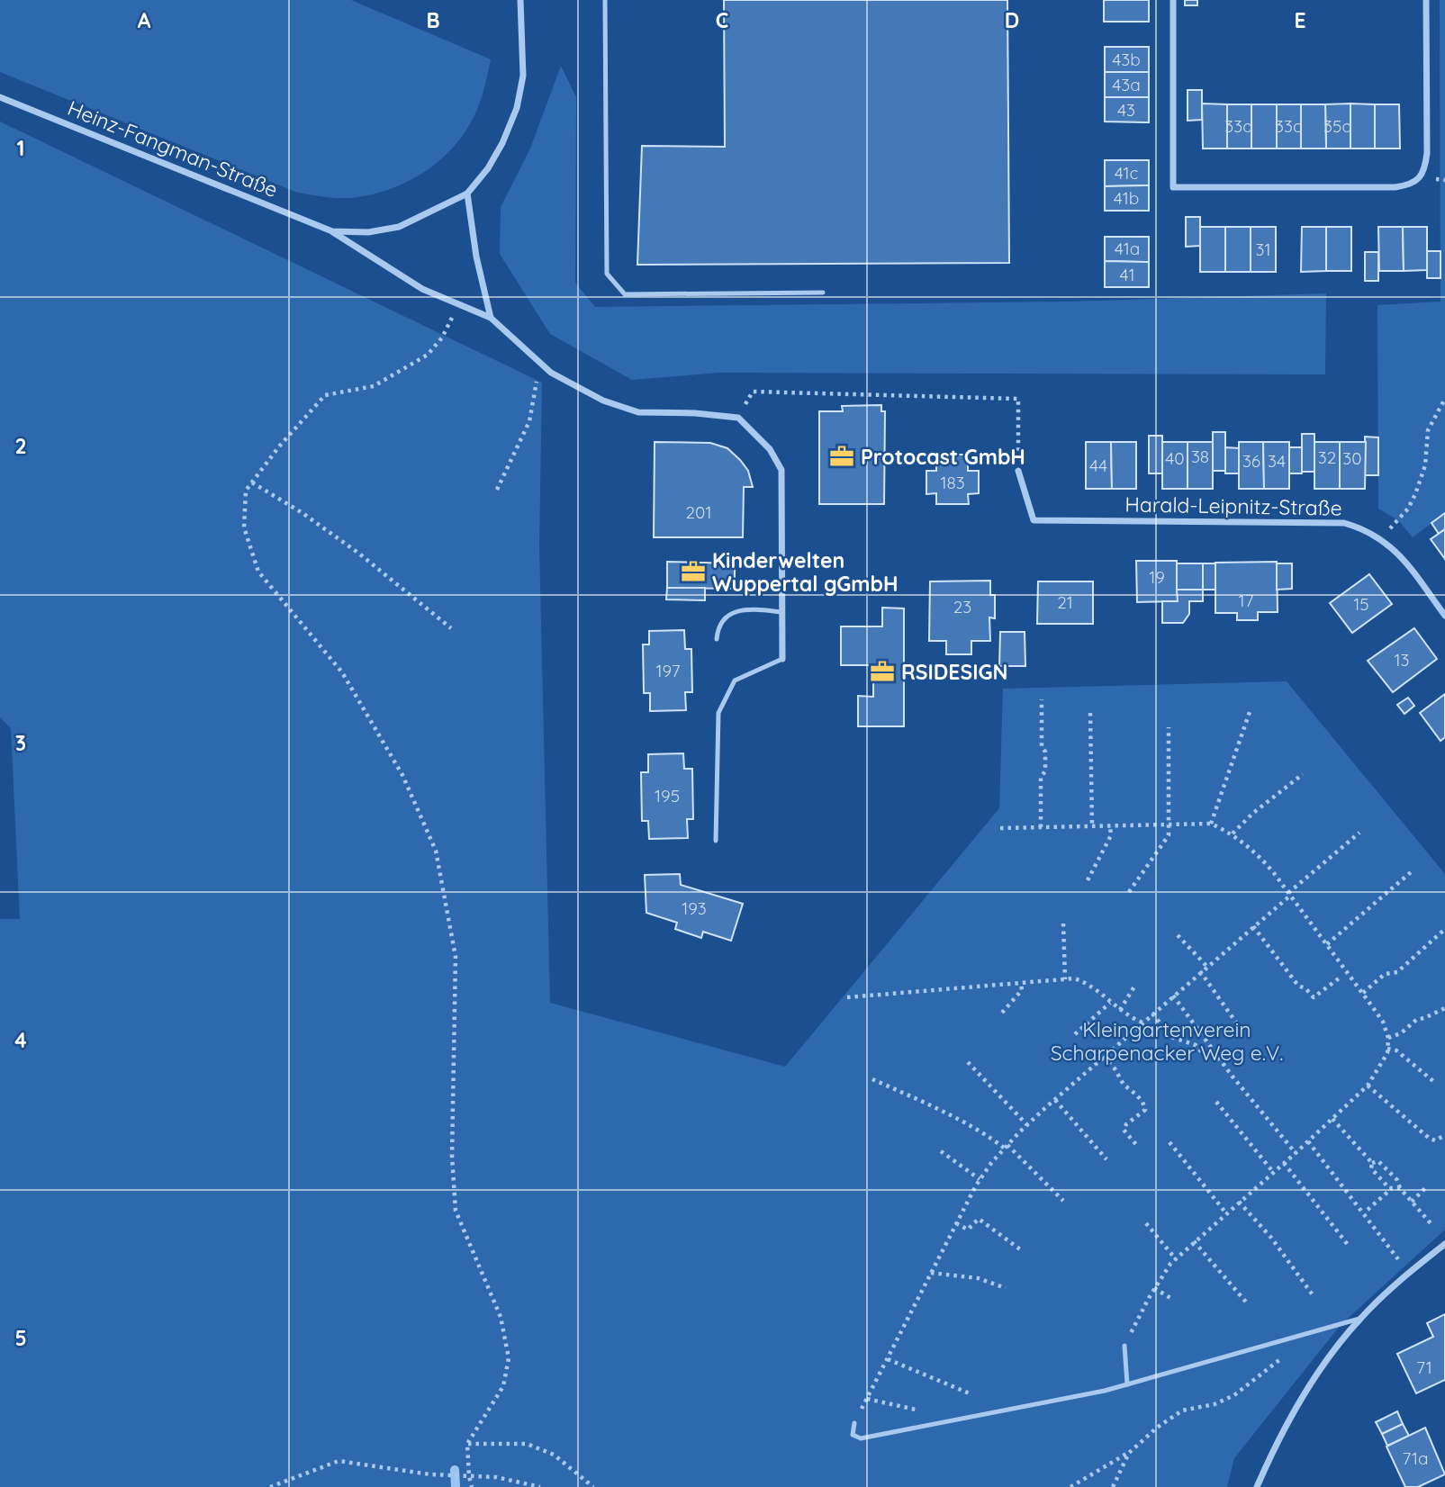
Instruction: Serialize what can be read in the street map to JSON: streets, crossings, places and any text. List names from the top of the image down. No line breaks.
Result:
{"streets":{"street":["Heinz-Fangman-Straße","Harald-Leipnitz-Straße"]},"parks":["Kleingartenverein Scharpenacker Weg e.V."],"places":{"office":["Protocast GmbH","Kinderwelten Wuppertal gGmbH","RSIDESIGN"]},"house_numbers":["43b","43a","43","33a","33c","35a","41c","41b","41a","31","41","38","32","40","30","36","34","44","183","201","19","17","21","15","23","13","197","195","193","71","71a"],"grid":{"columns":["A","B","C","D","E"],"rows":["1","2","3","4","5"]}}
